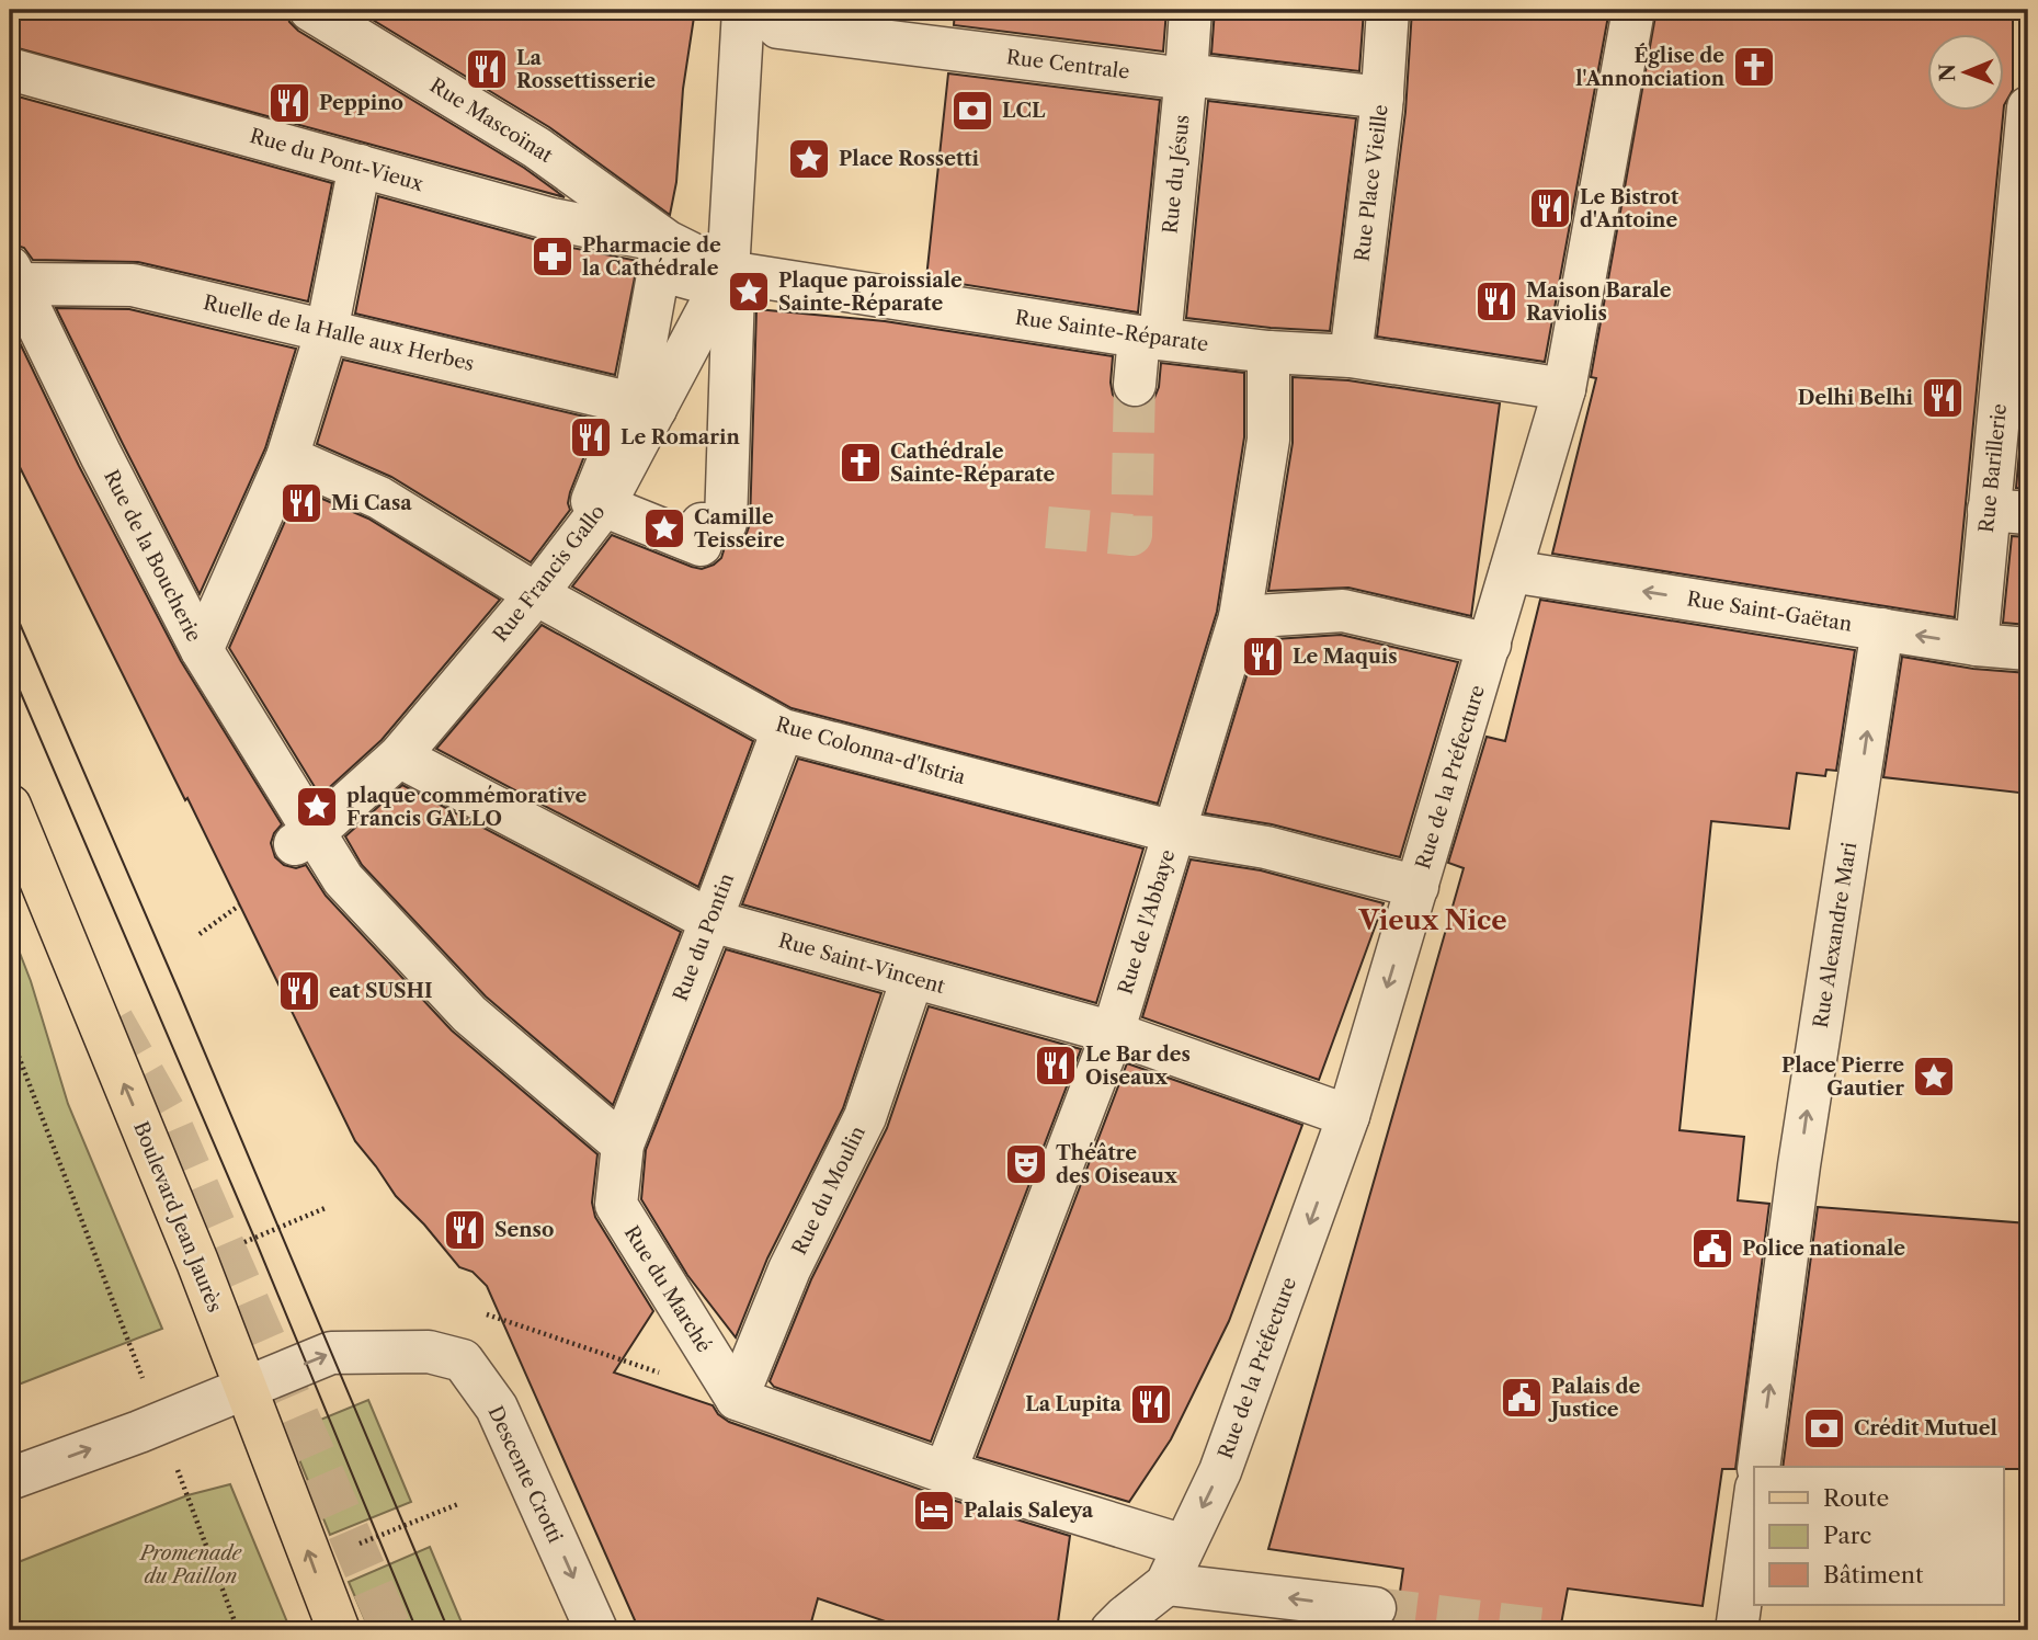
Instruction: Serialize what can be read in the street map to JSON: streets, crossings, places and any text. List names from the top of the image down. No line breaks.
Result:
{"streets":{"main road":["Boulevard Jean Jaurès"],"street":["Rue Centrale","Rue Mascoïnat","Rue du Pont-Vieux","Rue du Jésus","Rue Place Vieille","Rue Sainte-Réparate","Ruelle de la Halle aux Herbes","Rue Barillerie","Rue de la Boucherie","Rue Francis Gallo","Rue Saint-Gaëtan","Rue Colonna-d'Istria","Rue de la Préfecture","Rue de l'Abbaye","Rue Alexandre Mari","Rue du Pontin","Rue Saint-Vincent","Rue du Moulin","Rue du Marché","Descente Crotti"]},"crossings":[["Rue Centrale","Rue du Jésus"],["Rue Centrale","Rue Place Vieille"],["Rue Mascoïnat","Rue du Pont-Vieux"],["Rue Mascoïnat","Rue Sainte-Réparate"],["Rue du Pont-Vieux","Rue Sainte-Réparate"],["Rue du Jésus","Rue Sainte-Réparate"],["Rue Place Vieille","Rue Sainte-Réparate"],["Rue Sainte-Réparate","Rue Francis Gallo"],["Rue Sainte-Réparate","Rue de la Préfecture"],["Rue Sainte-Réparate","Rue de l'Abbaye"],["Ruelle de la Halle aux Herbes","Rue de la Boucherie"],["Ruelle de la Halle aux Herbes","Rue Francis Gallo"],["Rue Barillerie","Rue Saint-Gaëtan"],["Rue de la Boucherie","Rue Francis Gallo"],["Rue Francis Gallo","Rue Colonna-d'Istria"],["Rue Francis Gallo","Rue Saint-Vincent"],["Rue Saint-Gaëtan","Rue de la Préfecture"],["Rue Saint-Gaëtan","Rue Alexandre Mari"],["Rue Colonna-d'Istria","Rue de la Préfecture"],["Rue Colonna-d'Istria","Rue de l'Abbaye"],["Rue Colonna-d'Istria","Rue du Pontin"],["Rue de la Préfecture","Rue Saint-Vincent"],["Rue de l'Abbaye","Rue Saint-Vincent"],["Rue du Pontin","Rue Saint-Vincent"],["Rue du Pontin","Rue du Marché"],["Rue Saint-Vincent","Rue du Moulin"],["Rue du Moulin","Rue du Marché"],["Boulevard Jean Jaurès","Descente Crotti"]],"one_way":["Rue Saint-Gaëtan","Rue de la Préfecture","Rue Alexandre Mari","Boulevard Jean Jaurès"],"districts":["Vieux Nice"],"parks":["Promenade du Paillon"],"places":{"church":["Église de l'Annonciation","Cathédrale Sainte-Réparate"],"restaurant":["La Rossettisserie","Peppino","Le Bistrot d'Antoine","Maison Barale Raviolis","Delhi Belhi","Le Romarin","Mi Casa","Le Maquis","eat SUSHI","Le Bar des Oiseaux","Senso","La Lupita"],"bank":["LCL","Crédit Mutuel"],"place":["Place Rossetti","Plaque paroissiale Sainte-Réparate","Camille Teisseire","plaque commémorative Francis GALLO","Place Pierre Gautier"],"pharmacy":["Pharmacie de la Cathédrale"],"theatre":["Théâtre des Oiseaux"],"public building":["Police nationale","Palais de Justice"],"hotel":["Palais Saleya"]},"legend":["Route","Parc","Bâtiment"],"north":"left"}
